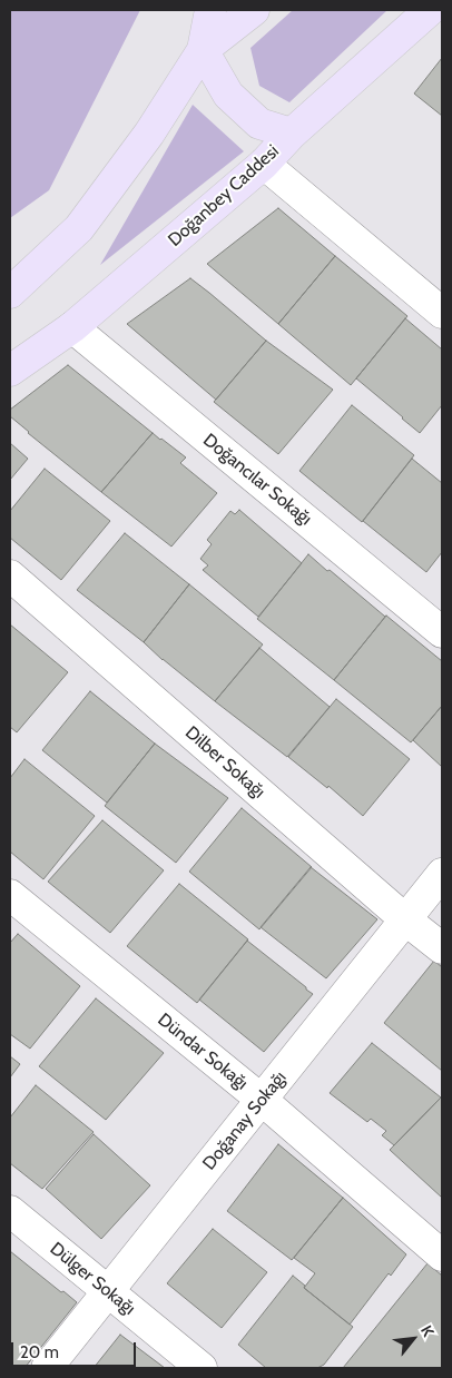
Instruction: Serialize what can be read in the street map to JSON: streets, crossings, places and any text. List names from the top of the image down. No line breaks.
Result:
{"streets":{"main road":["Doğanbey Caddesi"],"street":["Doğancılar Sokağı","Dilber Sokağı","Dündar Sokağı","Doğanay Sokağı","Dülger Sokağı"]},"crossings":[["Doğanbey Caddesi","Doğancılar Sokağı"],["Dilber Sokağı","Doğanay Sokağı"],["Dündar Sokağı","Doğanay Sokağı"],["Doğanay Sokağı","Dülger Sokağı"]],"scale_bar":"20 m","north":"top right"}
